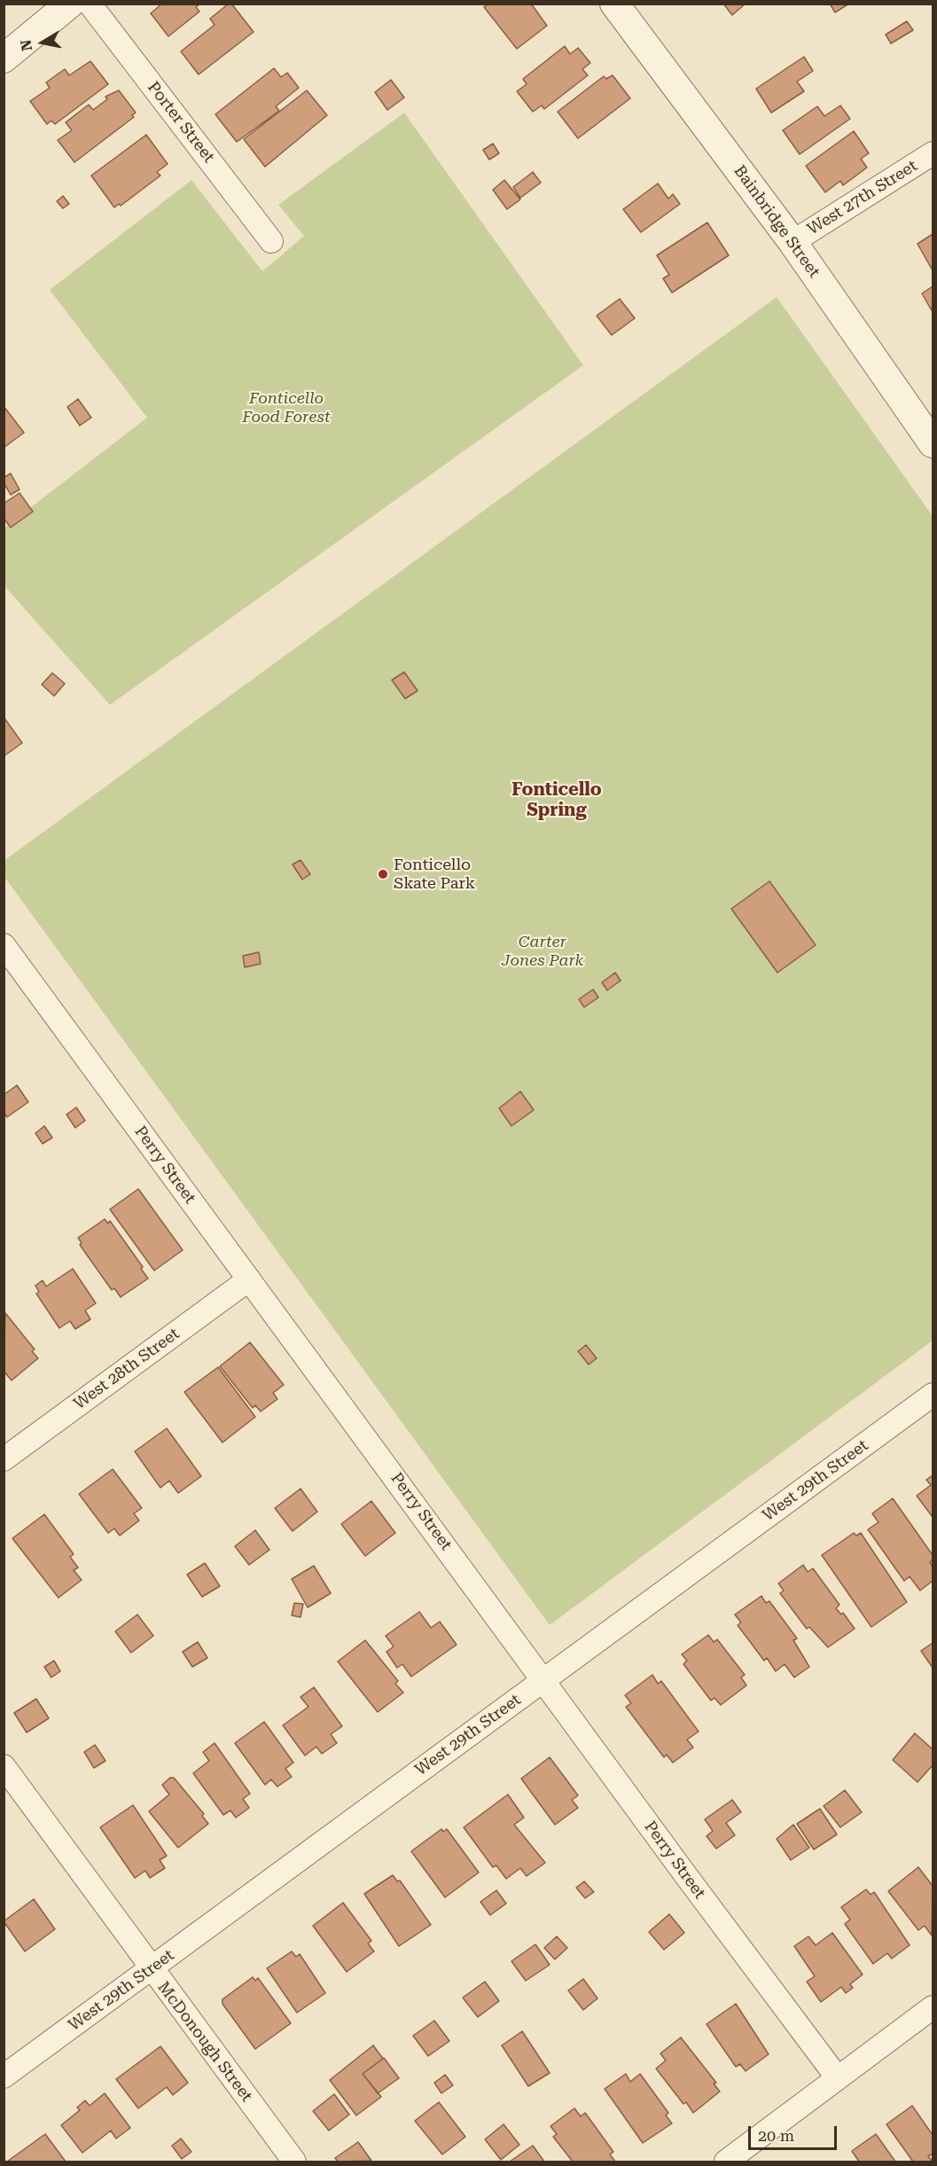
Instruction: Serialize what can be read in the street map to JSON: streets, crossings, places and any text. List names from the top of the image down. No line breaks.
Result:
{"streets":{"street":["Porter Street","West 27th Street","Bainbridge Street","Perry Street","West 28th Street","West 29th Street","McDonough Street"]},"crossings":[["West 27th Street","Bainbridge Street"],["Perry Street","West 28th Street"],["Perry Street","West 29th Street"],["West 29th Street","McDonough Street"]],"districts":["Fonticello Spring"],"parks":["Fonticello Food Forest","Carter Jones Park"],"places":["Fonticello Skate Park"],"scale_bar":"20 m","north":"left"}
